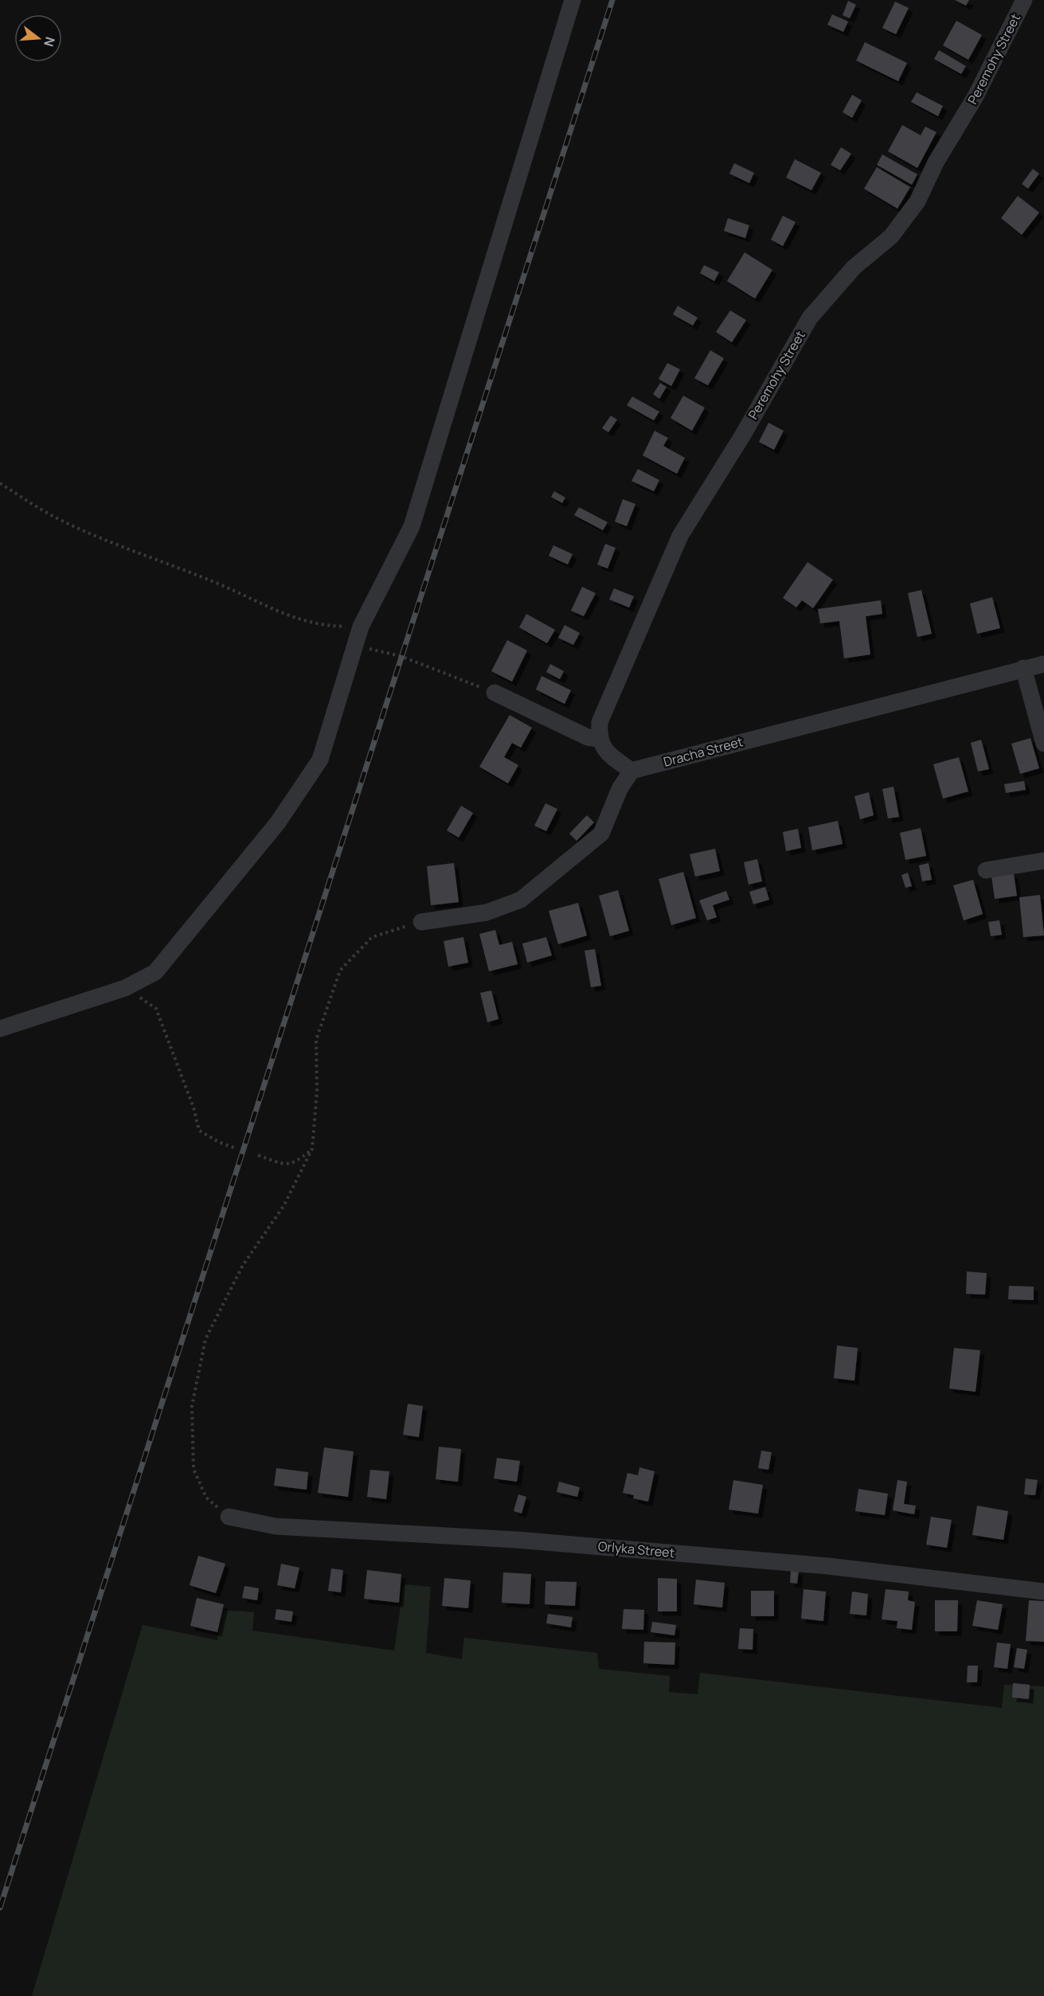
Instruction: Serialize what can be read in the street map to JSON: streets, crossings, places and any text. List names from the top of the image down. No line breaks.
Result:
{"streets":{"street":["Peremohy Street","Dracha Street","Orlyka Street"]},"north":"right"}
